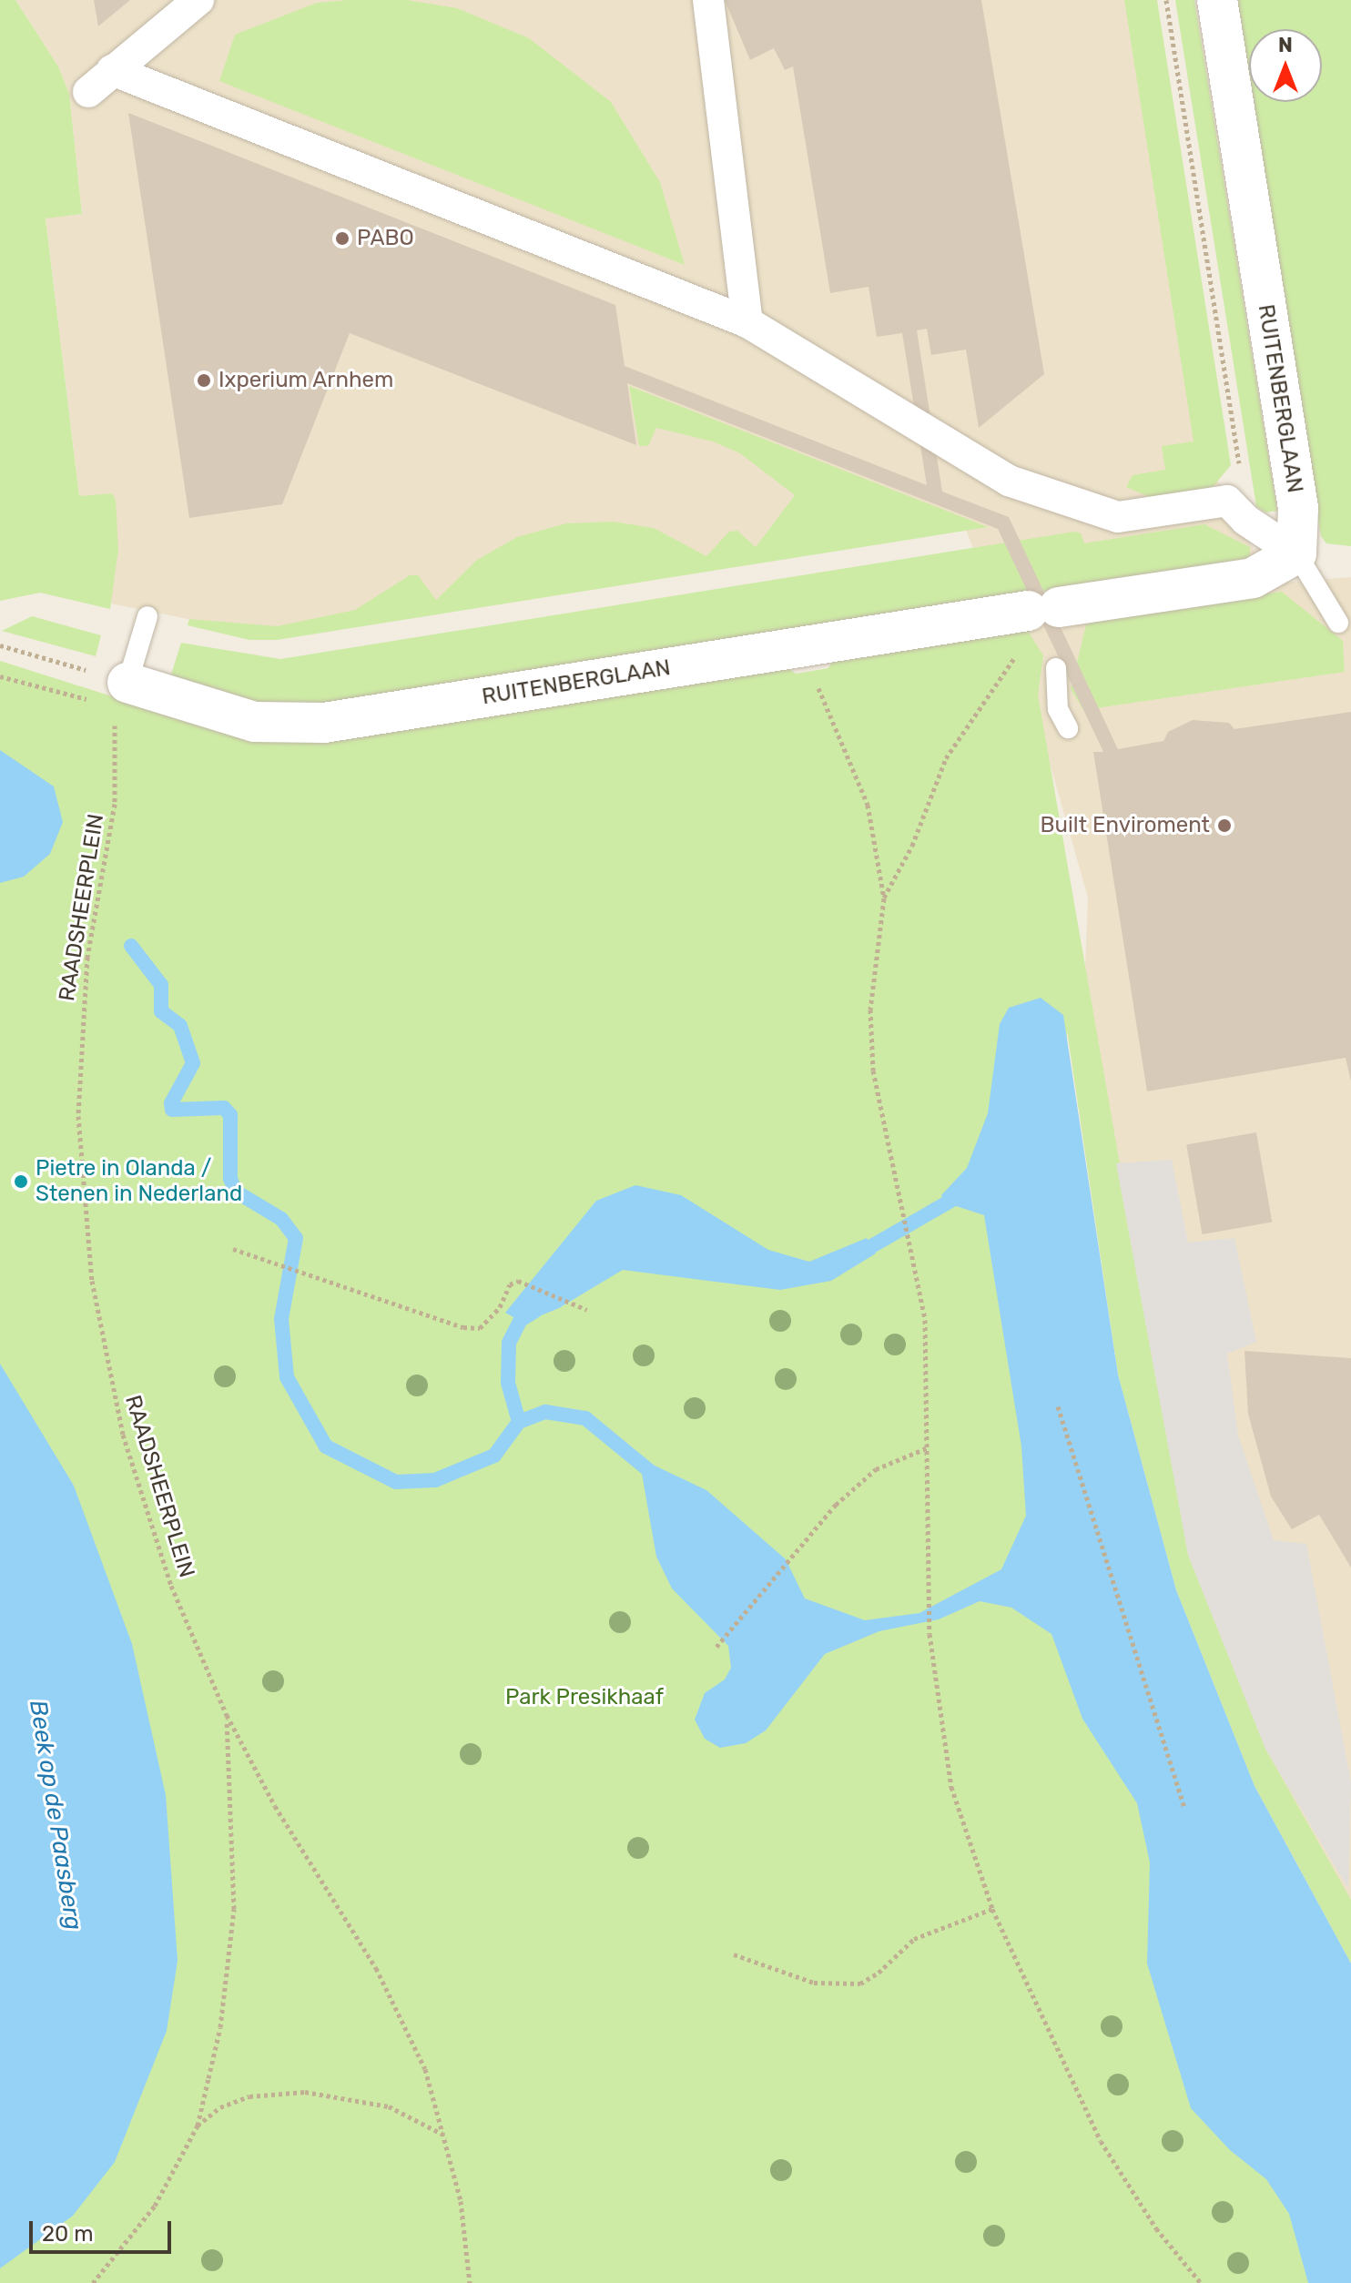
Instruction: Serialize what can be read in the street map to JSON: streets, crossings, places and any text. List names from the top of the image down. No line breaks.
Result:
{"streets":{"street":["RUITENBERGLAAN"],"path":["RAADSHEERPLEIN"]},"crossings":[["RUITENBERGLAAN","RAADSHEERPLEIN"]],"water":["Beek op de Paasberg"],"parks":["Park Presikhaaf"],"places":["PABO","Ixperium Arnhem","Built Enviroment","Pietre in Olanda / Stenen in Nederland"],"scale_bar":"20 m","north":"top"}
